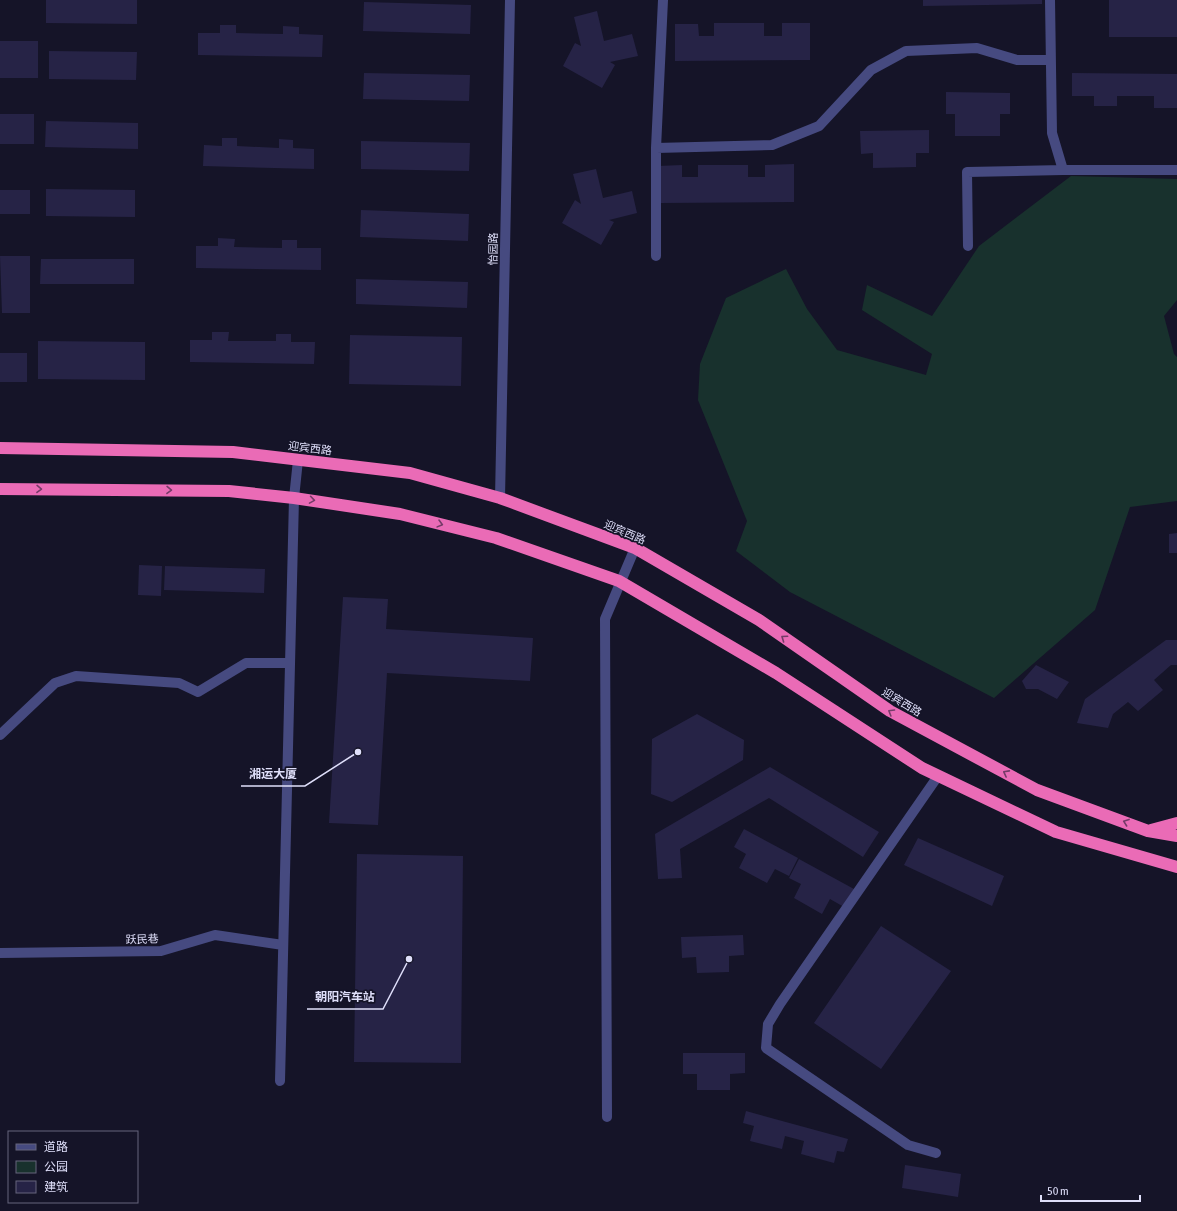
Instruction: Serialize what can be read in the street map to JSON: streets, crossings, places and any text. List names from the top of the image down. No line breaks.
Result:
{"streets":{"highway":["迎宾西路"],"street":["怡园路","跃民巷"]},"crossings":[["怡园路","迎宾西路"]],"places":["湘运大厦","朝阳汽车站"],"legend":["道路","公园","建筑"],"scale_bar":"50 m"}
